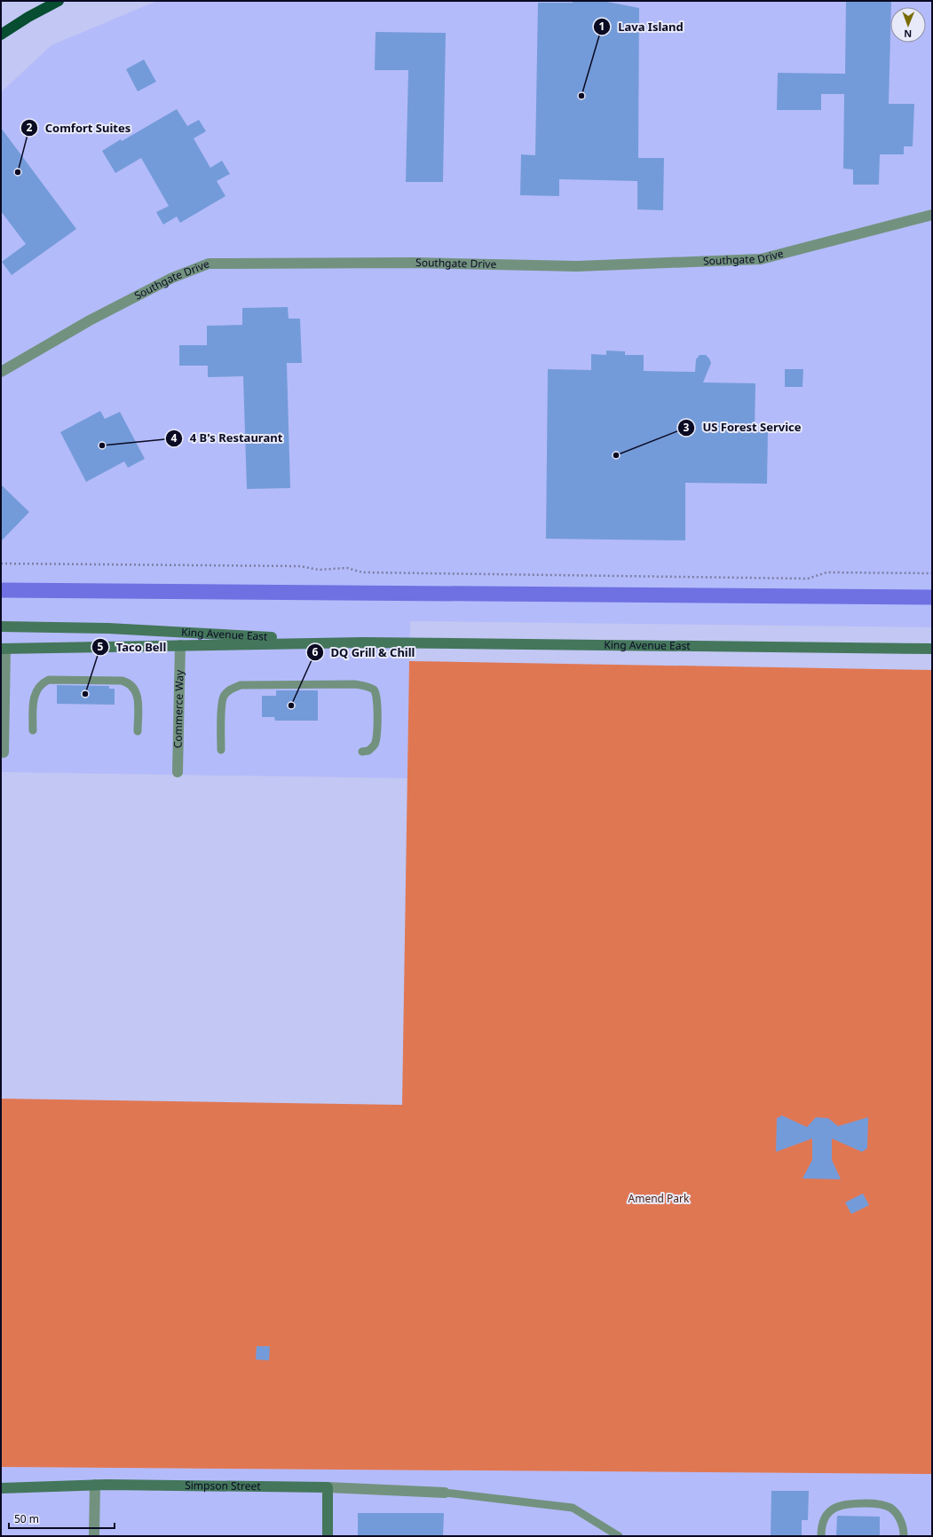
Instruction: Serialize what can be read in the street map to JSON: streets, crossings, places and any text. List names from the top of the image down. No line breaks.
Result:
{"streets":{"main road":["King Avenue East","Simpson Street"],"street":["Southgate Drive","Commerce Way"]},"crossings":[["King Avenue East","Commerce Way"]],"parks":["Amend Park"],"places":["Lava Island","Comfort Suites","4 B's Restaurant","US Forest Service","Taco Bell","DQ Grill & Chill"],"scale_bar":"50 m","north":"bottom"}
